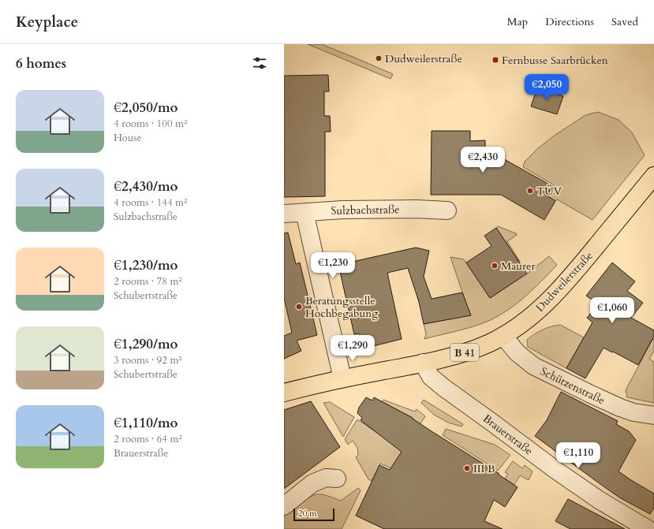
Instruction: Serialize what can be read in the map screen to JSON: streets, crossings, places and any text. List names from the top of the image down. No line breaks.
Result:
{"streets":{"main road":["Dudweilerstraße","B 41"],"street":["Sulzbachstraße","Schützenstraße","Brauerstraße"]},"crossings":[["Dudweilerstraße","Schützenstraße"],["Dudweilerstraße","Brauerstraße"]],"places":{"other":["Dudweilerstraße","TÜV","Maurer","Beratungsstelle Hochbegabung","III B"],"transit":["Fernbusse Saarbrücken"]},"scale_bar":"20 m","page":{"header":"Keyplace","nav":["Map","Directions","Saved"],"heading":"6 homes","price":["€2,050","€2,430","€1,230","€1,060","€1,290","€1,110"],"list":[{"name":"€2,050/mo","note":"4 rooms · 100 m² · House"},{"name":"€2,430/mo","note":"4 rooms · 144 m² · Sulzbachstraße"},{"name":"€1,230/mo","note":"2 rooms · 78 m² · Schubertstraße"},{"name":"€1,290/mo","note":"3 rooms · 92 m² · Schubertstraße"},{"name":"€1,110/mo","note":"2 rooms · 64 m² · Brauerstraße"}],"scale":"20 m"}}
